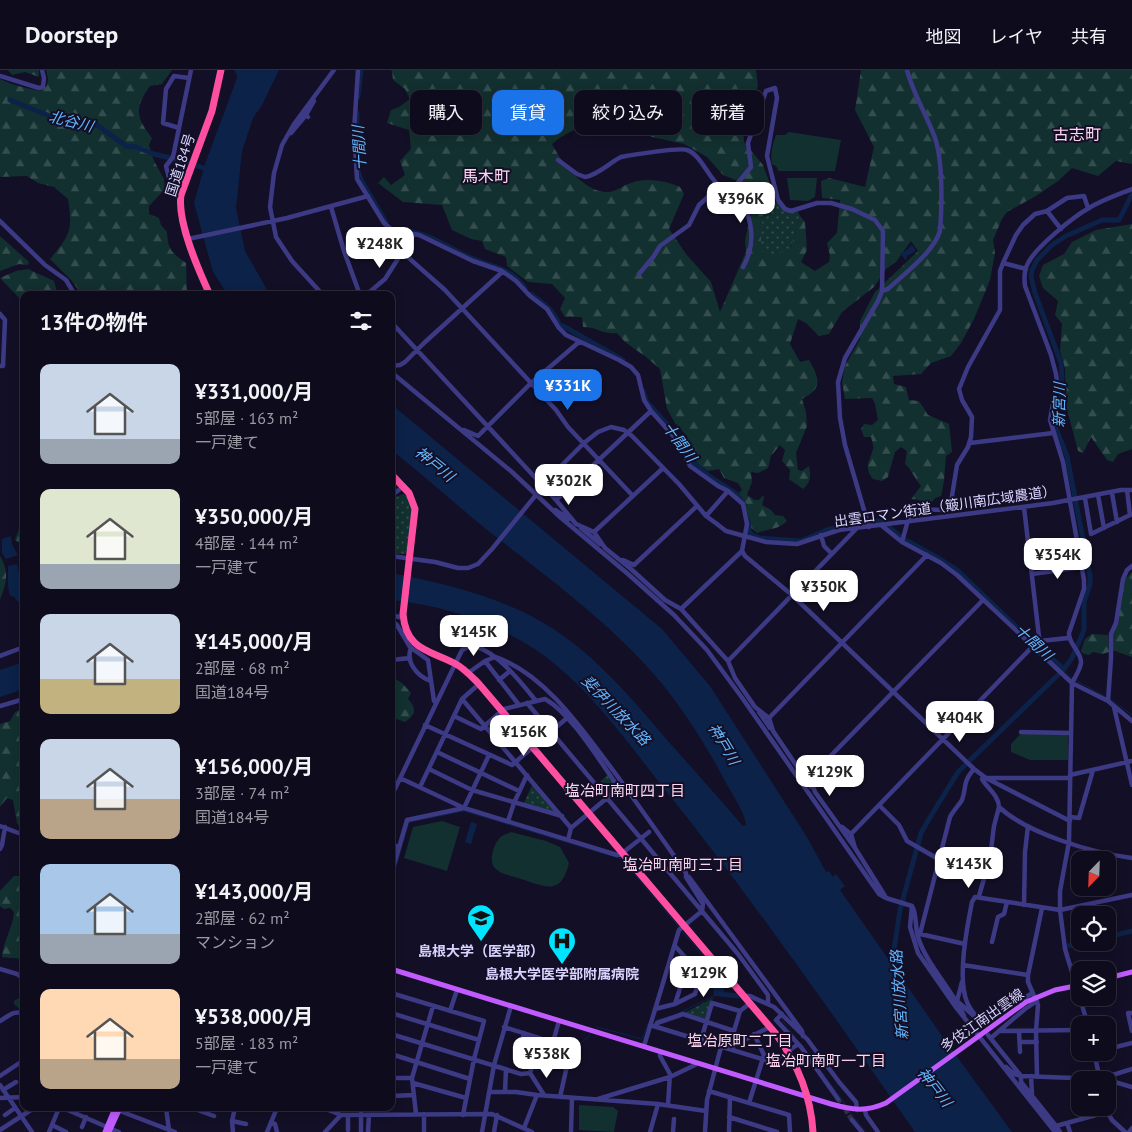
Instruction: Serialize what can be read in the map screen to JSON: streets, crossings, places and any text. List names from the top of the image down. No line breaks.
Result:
{"streets":{"highway":["国道184号"],"main road":["多伎江南出雲線"],"street":["出雲ロマン街道（簸川南広域農道）"]},"districts":["古志町","馬木町","塩冶町南町四丁目","塩冶町南町三丁目","塩冶原町二丁目","塩冶町南町一丁目"],"water":["北谷川","十間川","新宮川","神戸川","斐伊川放水路","新宮川放水路"],"places":{"school or university":["島根大学（医学部）"],"hospital":["島根大学医学部附属病院"]},"north":"bottom left","page":{"header":"Doorstep","nav":["地図","レイヤ","共有"],"chip":["購入","賃貸","絞り込み","新着"],"price":["¥396K","¥248K","¥331K","¥302K","¥354K","¥350K","¥145K","¥404K","¥156K","¥129K","¥143K","¥129K","¥538K"],"heading":"13件の物件","list":[{"name":"¥331,000/月","note":"5部屋 · 163 m² · 一戸建て"},{"name":"¥350,000/月","note":"4部屋 · 144 m² · 一戸建て"},{"name":"¥145,000/月","note":"2部屋 · 68 m² · 国道184号"},{"name":"¥156,000/月","note":"3部屋 · 74 m² · 国道184号"},{"name":"¥143,000/月","note":"2部屋 · 62 m² · マンション"},{"name":"¥538,000/月","note":"5部屋 · 183 m² · 一戸建て"}],"map_buttons":["+","−"]}}
